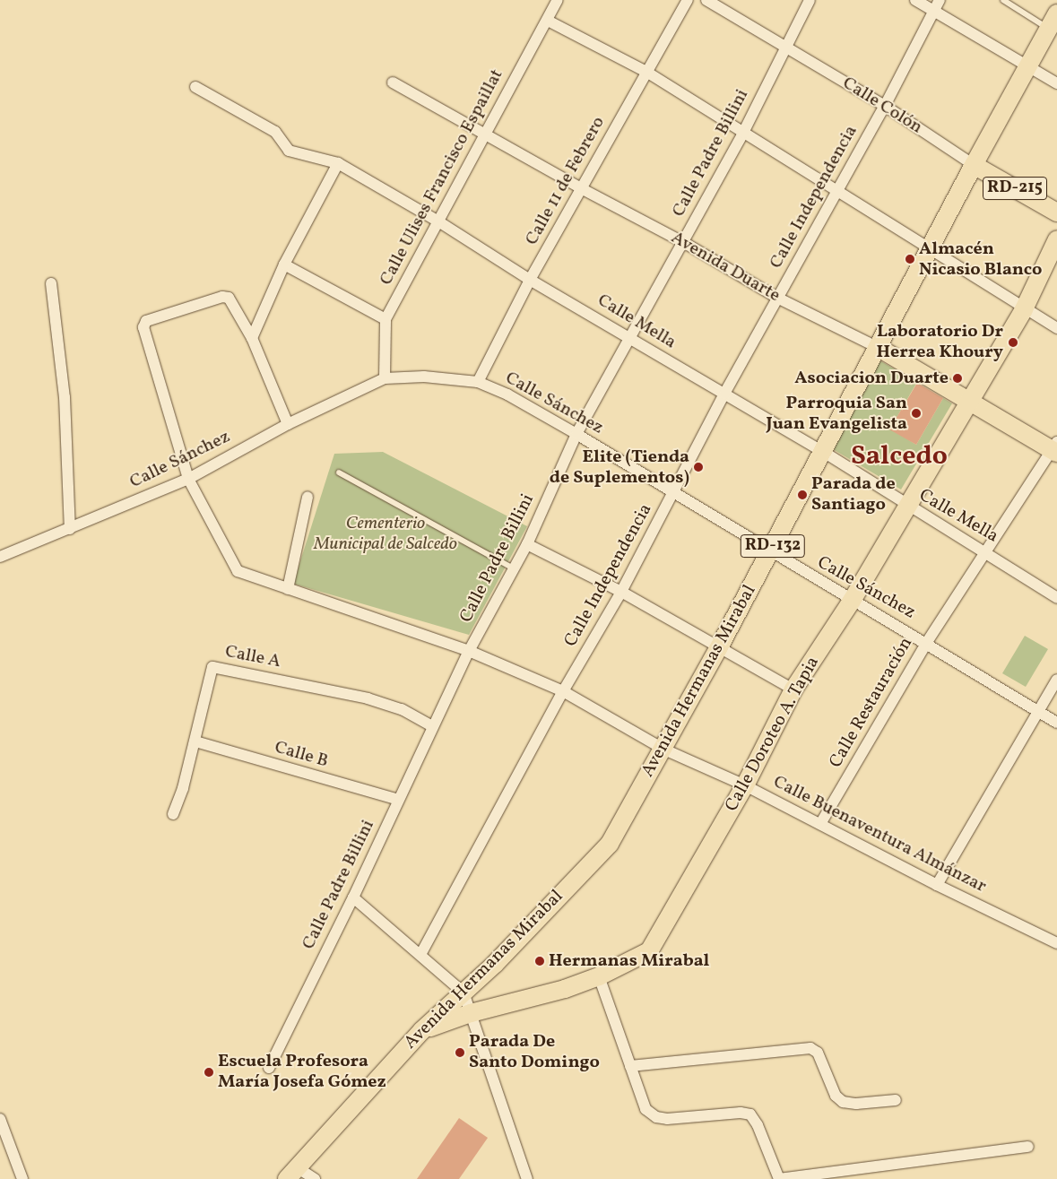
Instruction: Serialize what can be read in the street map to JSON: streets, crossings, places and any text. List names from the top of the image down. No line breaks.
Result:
{"streets":{"main road":["Calle Colón","RD-215","Avenida Duarte","RD-132","Avenida Hermanas Mirabal","Calle Doroteo A. Tapia"],"street":["Calle Padre Billini","Calle Ulises Francisco Espaillat","Calle 11 de Febrero","Calle Independencia","Calle Mella","Calle Sánchez","Calle A","Calle Restauración","Calle B","Calle Buenaventura Almánzar"]},"crossings":[["Calle Colón","Calle Padre Billini"],["Calle Colón","Calle Independencia"],["Calle Colón","Avenida Hermanas Mirabal"],["Calle Padre Billini","Avenida Duarte"],["Calle Padre Billini","Calle Mella"],["Calle Padre Billini","Calle Sánchez"],["Calle Padre Billini","Calle A"],["Calle Padre Billini","Calle B"],["Calle Padre Billini","Calle Buenaventura Almánzar"],["Calle Ulises Francisco Espaillat","Avenida Duarte"],["Calle Ulises Francisco Espaillat","Calle Mella"],["Calle Ulises Francisco Espaillat","Calle Sánchez"],["Calle 11 de Febrero","Avenida Duarte"],["Calle 11 de Febrero","Calle Mella"],["Calle 11 de Febrero","Calle Sánchez"],["Calle Independencia","Avenida Duarte"],["Calle Independencia","Calle Mella"],["Calle Independencia","Calle Sánchez"],["Calle Independencia","Calle Buenaventura Almánzar"],["Avenida Duarte","Avenida Hermanas Mirabal"],["Avenida Duarte","Calle Restauración"],["Avenida Duarte","Calle Doroteo A. Tapia"],["Calle Mella","Avenida Hermanas Mirabal"],["Calle Mella","Calle Restauración"],["Calle Mella","Calle Doroteo A. Tapia"],["Calle Sánchez","Avenida Hermanas Mirabal"],["Calle Sánchez","Calle Restauración"],["Calle Sánchez","Calle Doroteo A. Tapia"],["Calle Sánchez","Calle Buenaventura Almánzar"],["Calle A","Calle B"],["Avenida Hermanas Mirabal","Calle Doroteo A. Tapia"],["Avenida Hermanas Mirabal","Calle Buenaventura Almánzar"],["Calle Restauración","Calle Buenaventura Almánzar"],["Calle Doroteo A. Tapia","Calle Buenaventura Almánzar"]],"districts":["Salcedo"],"parks":["Cementerio Municipal de Salcedo"],"places":["Almacén Nicasio Blanco","Laboratorio Dr Herrea Khoury","Asociacion Duarte","Parroquia San Juan Evangelista","Elite (Tienda de Suplementos)","Parada de Santiago","Hermanas Mirabal","Parada De Santo Domingo","Escuela Profesora María Josefa Gómez"]}
